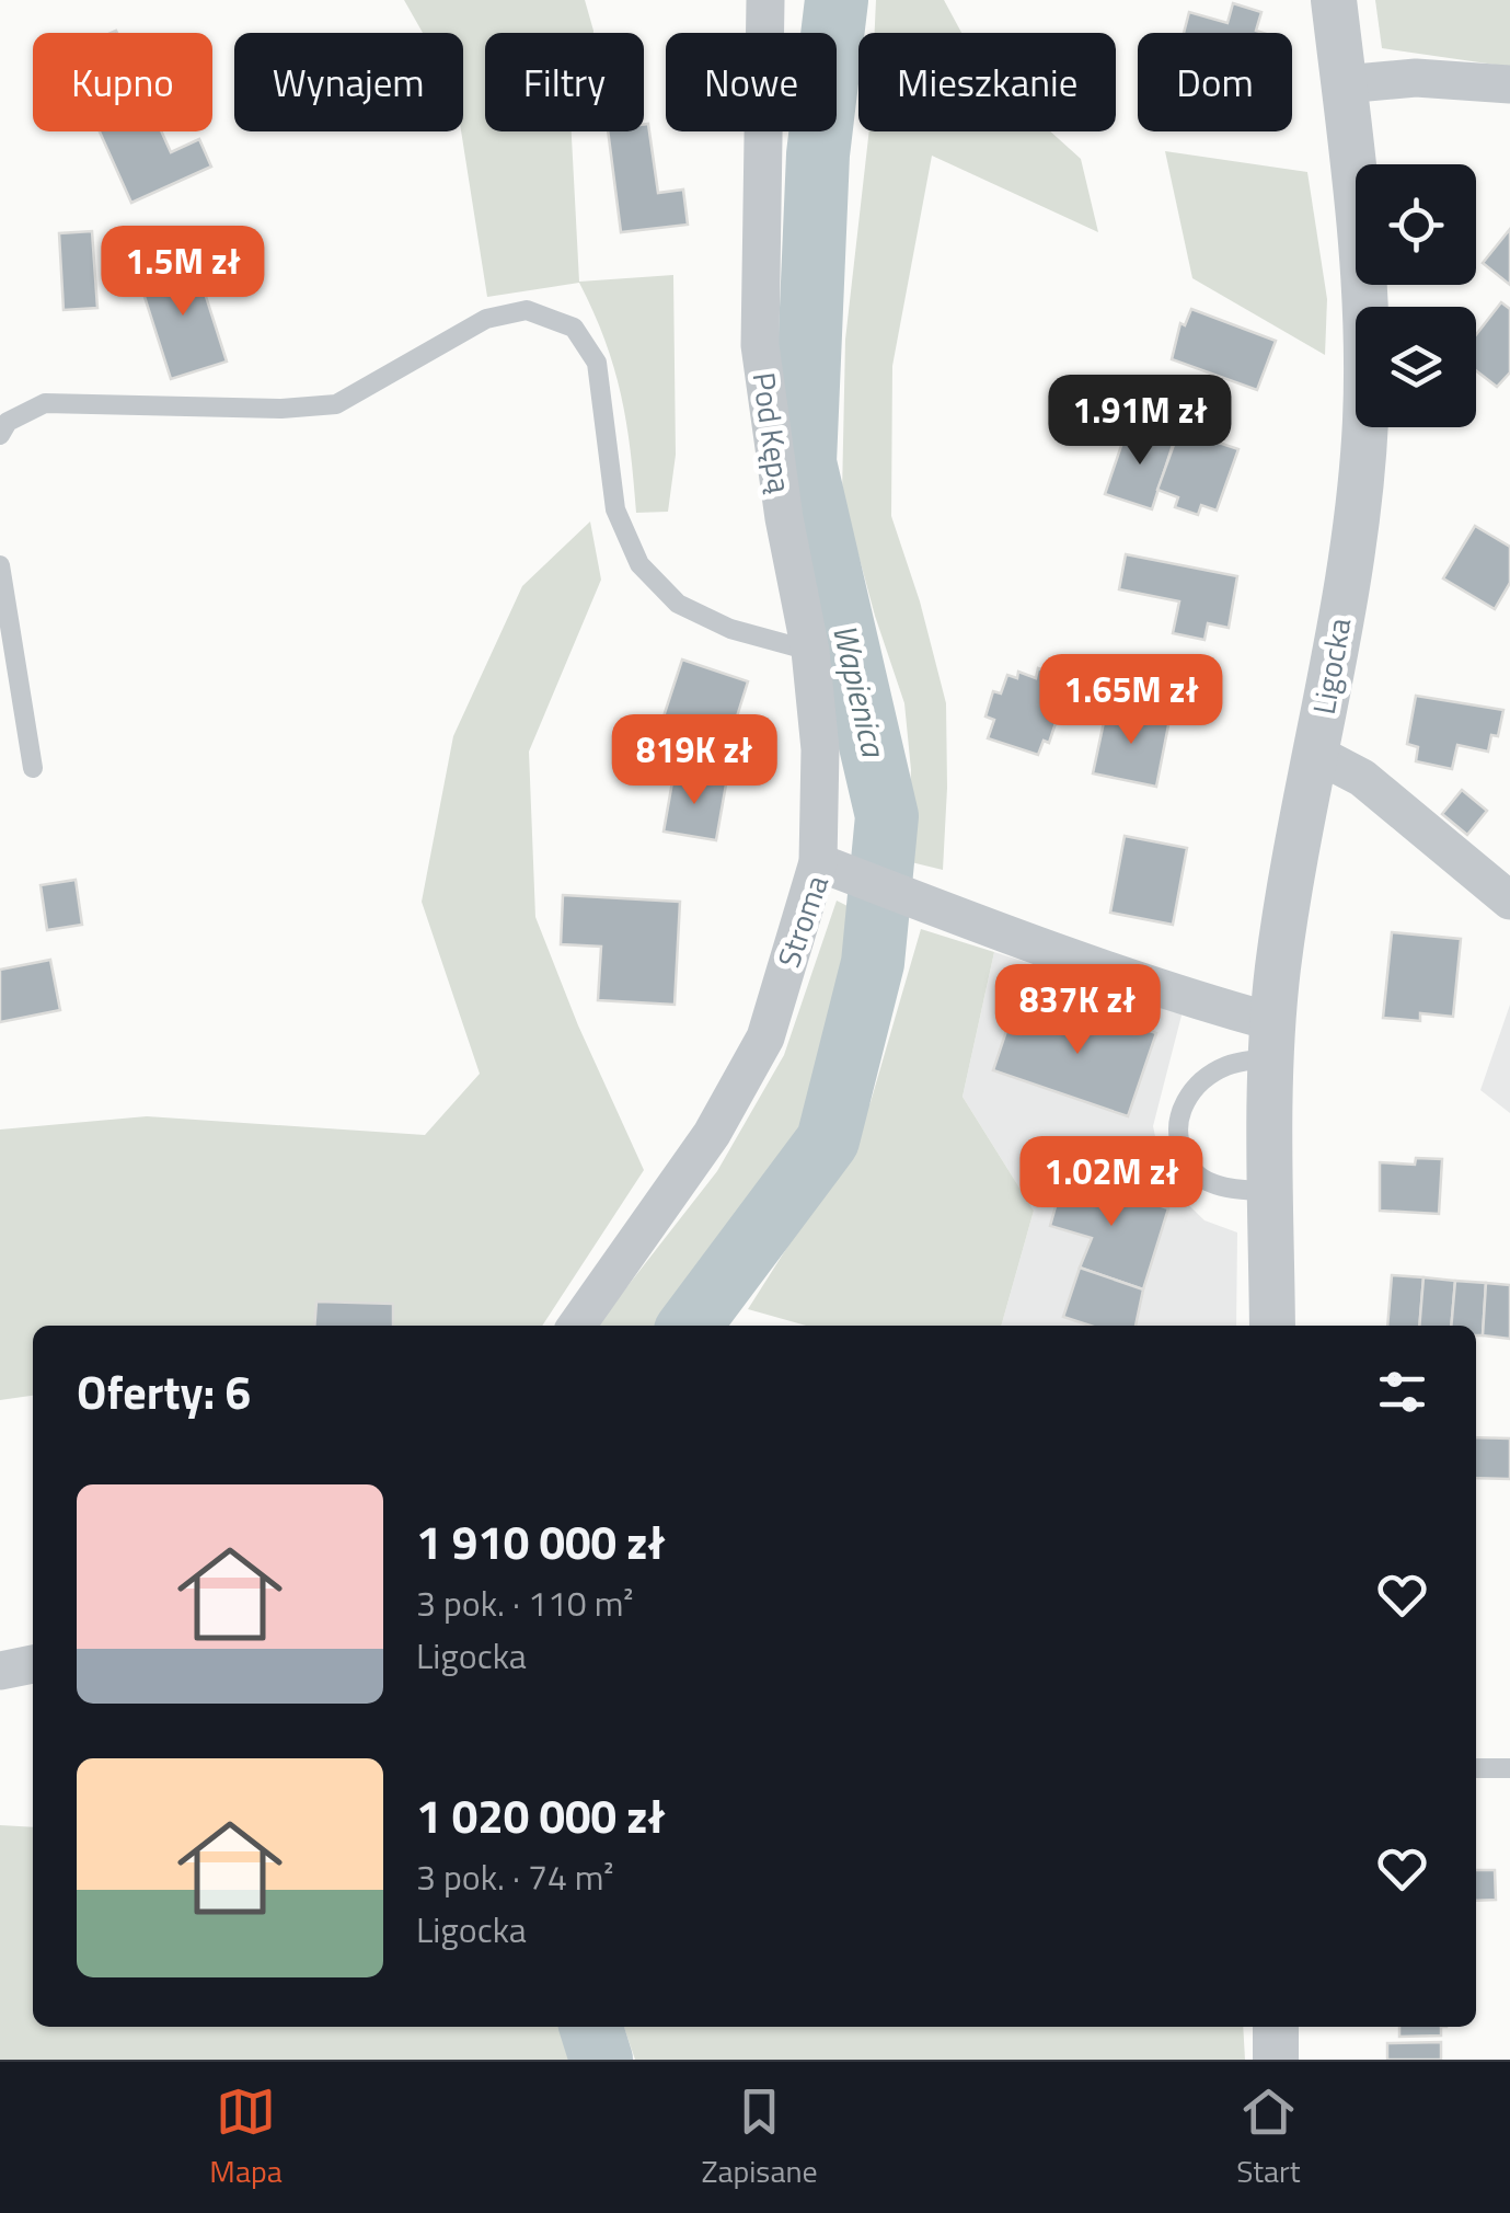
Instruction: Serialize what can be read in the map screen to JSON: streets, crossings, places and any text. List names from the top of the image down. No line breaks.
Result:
{"streets":{"street":["Pod Kępą","Ligocka","Stroma"]},"crossings":[["Pod Kępą","Stroma"],["Ligocka","Stroma"]],"water":["Wapienica"],"page":{"chip":["Kupno","Wynajem","Filtry","Nowe","Mieszkanie","Dom"],"price":["1.5M zł","1.91M zł","1.65M zł","819K zł","837K zł","1.02M zł"],"heading":"Oferty: 6","list":[{"name":"1 910 000 zł","note":"3 pok. · 110 m² · Ligocka"},{"name":"1 020 000 zł","note":"3 pok. · 74 m² · Ligocka"}],"tabs":["Mapa","Zapisane","Start"]}}
